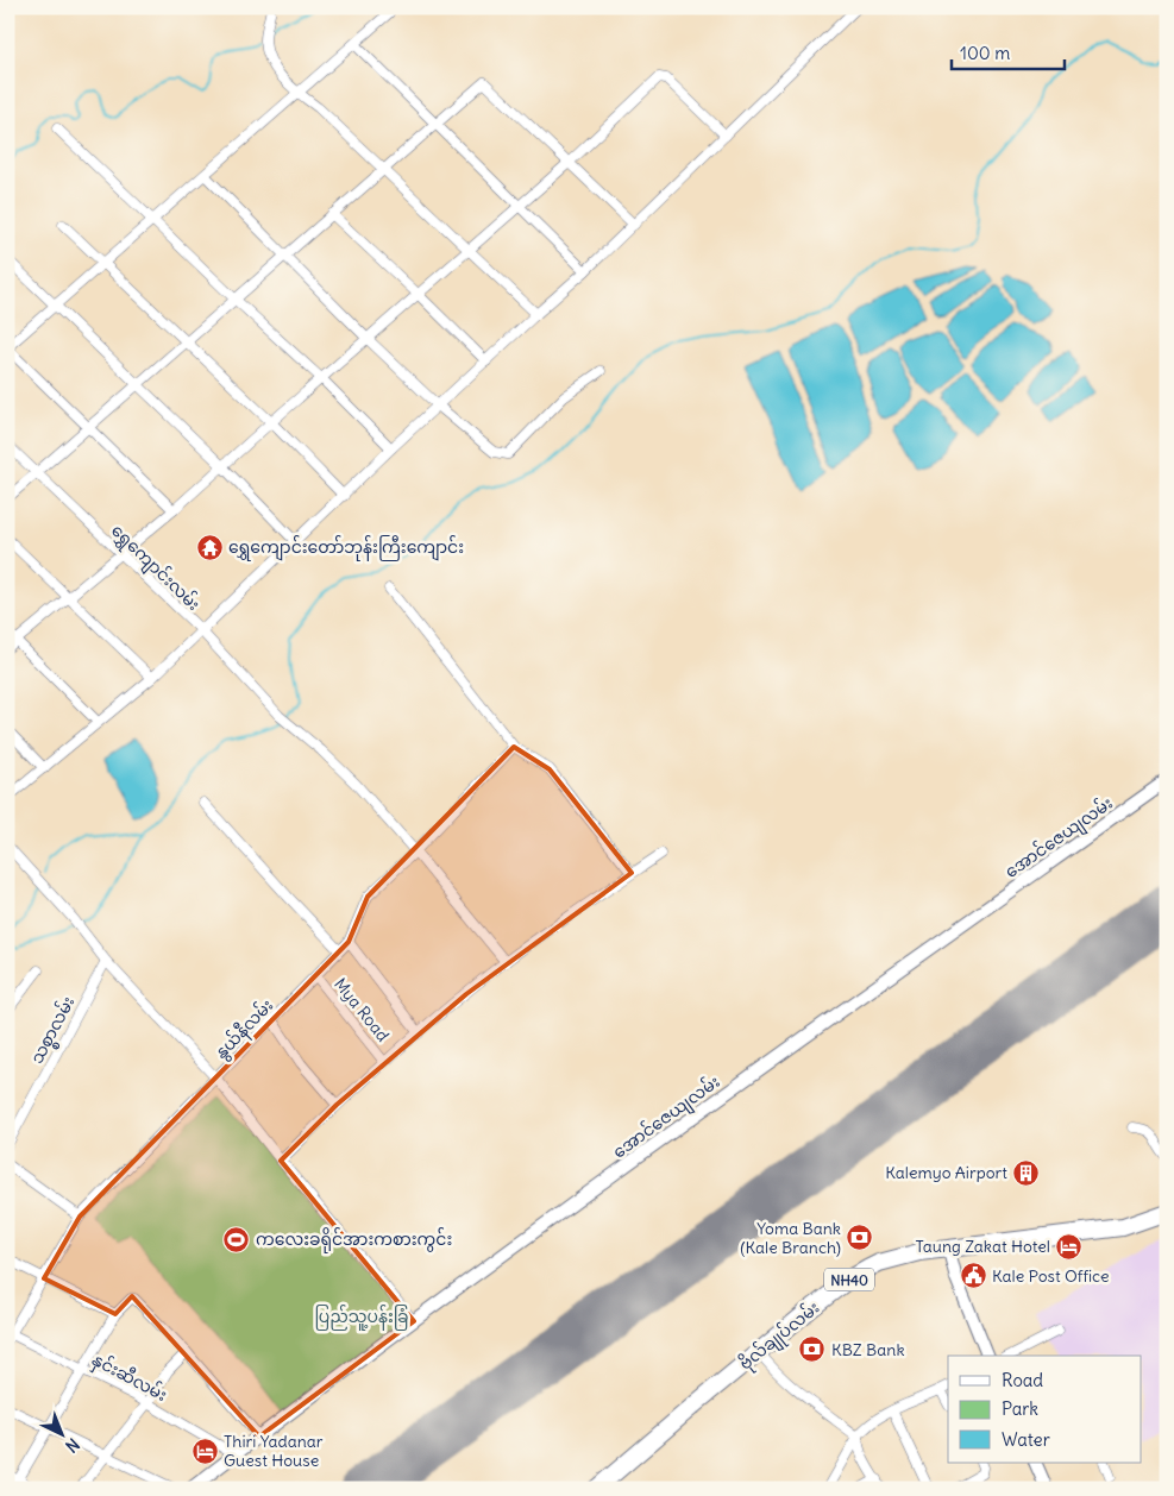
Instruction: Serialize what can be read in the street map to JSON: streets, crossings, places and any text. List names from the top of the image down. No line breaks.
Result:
{"streets":{"highway":["NH40","ဗိုလ်ချုပ်လမ်း"],"street":["ရွှေကျောင်းလမ်း","အောင်ဇေယျလမ်း","Mya Road","နွယ်နီလမ်း","သစ္စာလမ်း","နှင်းဆီလမ်း"]},"crossings":[["ရွှေကျောင်းလမ်း","နွယ်နီလမ်း"],["အောင်ဇေယျလမ်း","နှင်းဆီလမ်း"],["Mya Road","နွယ်နီလမ်း"],["နွယ်နီလမ်း","နှင်းဆီလမ်း"]],"parks":["ပြည်သူ့ပန်းခြံ"],"places":{"temple":["ရွှေကျောင်းတော်ဘုန်းကြီးကျောင်း"],"building":["Kalemyo Airport"],"bank":["Yoma Bank (Kale Branch)","KBZ Bank"],"sports":["ကလေးခရိုင်အားကစားကွင်း"],"hotel":["Taung Zakat Hotel","Thiri Yadanar Guest House"],"public building":["Kale Post Office"]},"legend":["Road","Park","Water"],"scale_bar":"100 m","north":"bottom right"}
